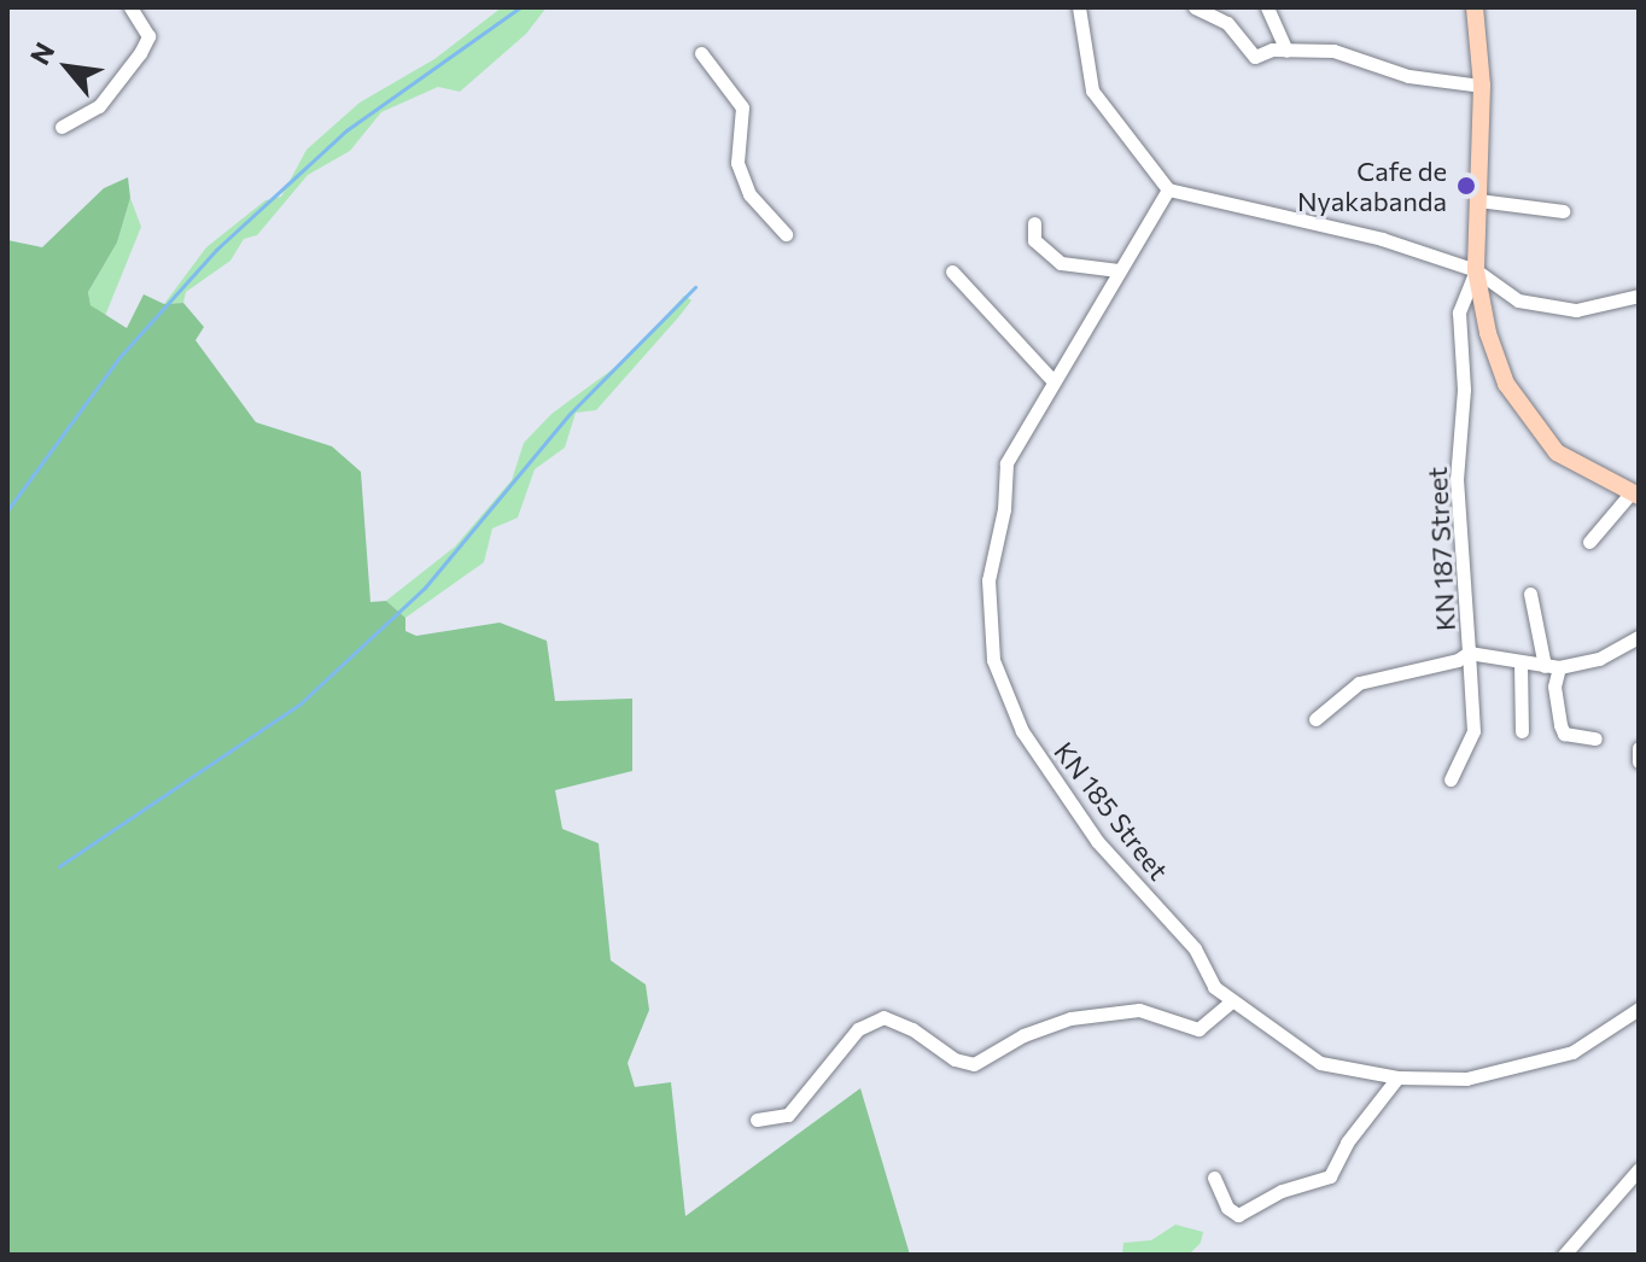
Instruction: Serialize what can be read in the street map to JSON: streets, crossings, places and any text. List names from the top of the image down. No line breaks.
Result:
{"streets":{"street":["KN 187 Street","KN 185 Street"]},"places":["Cafe de Nyakabanda"],"north":"top left"}
